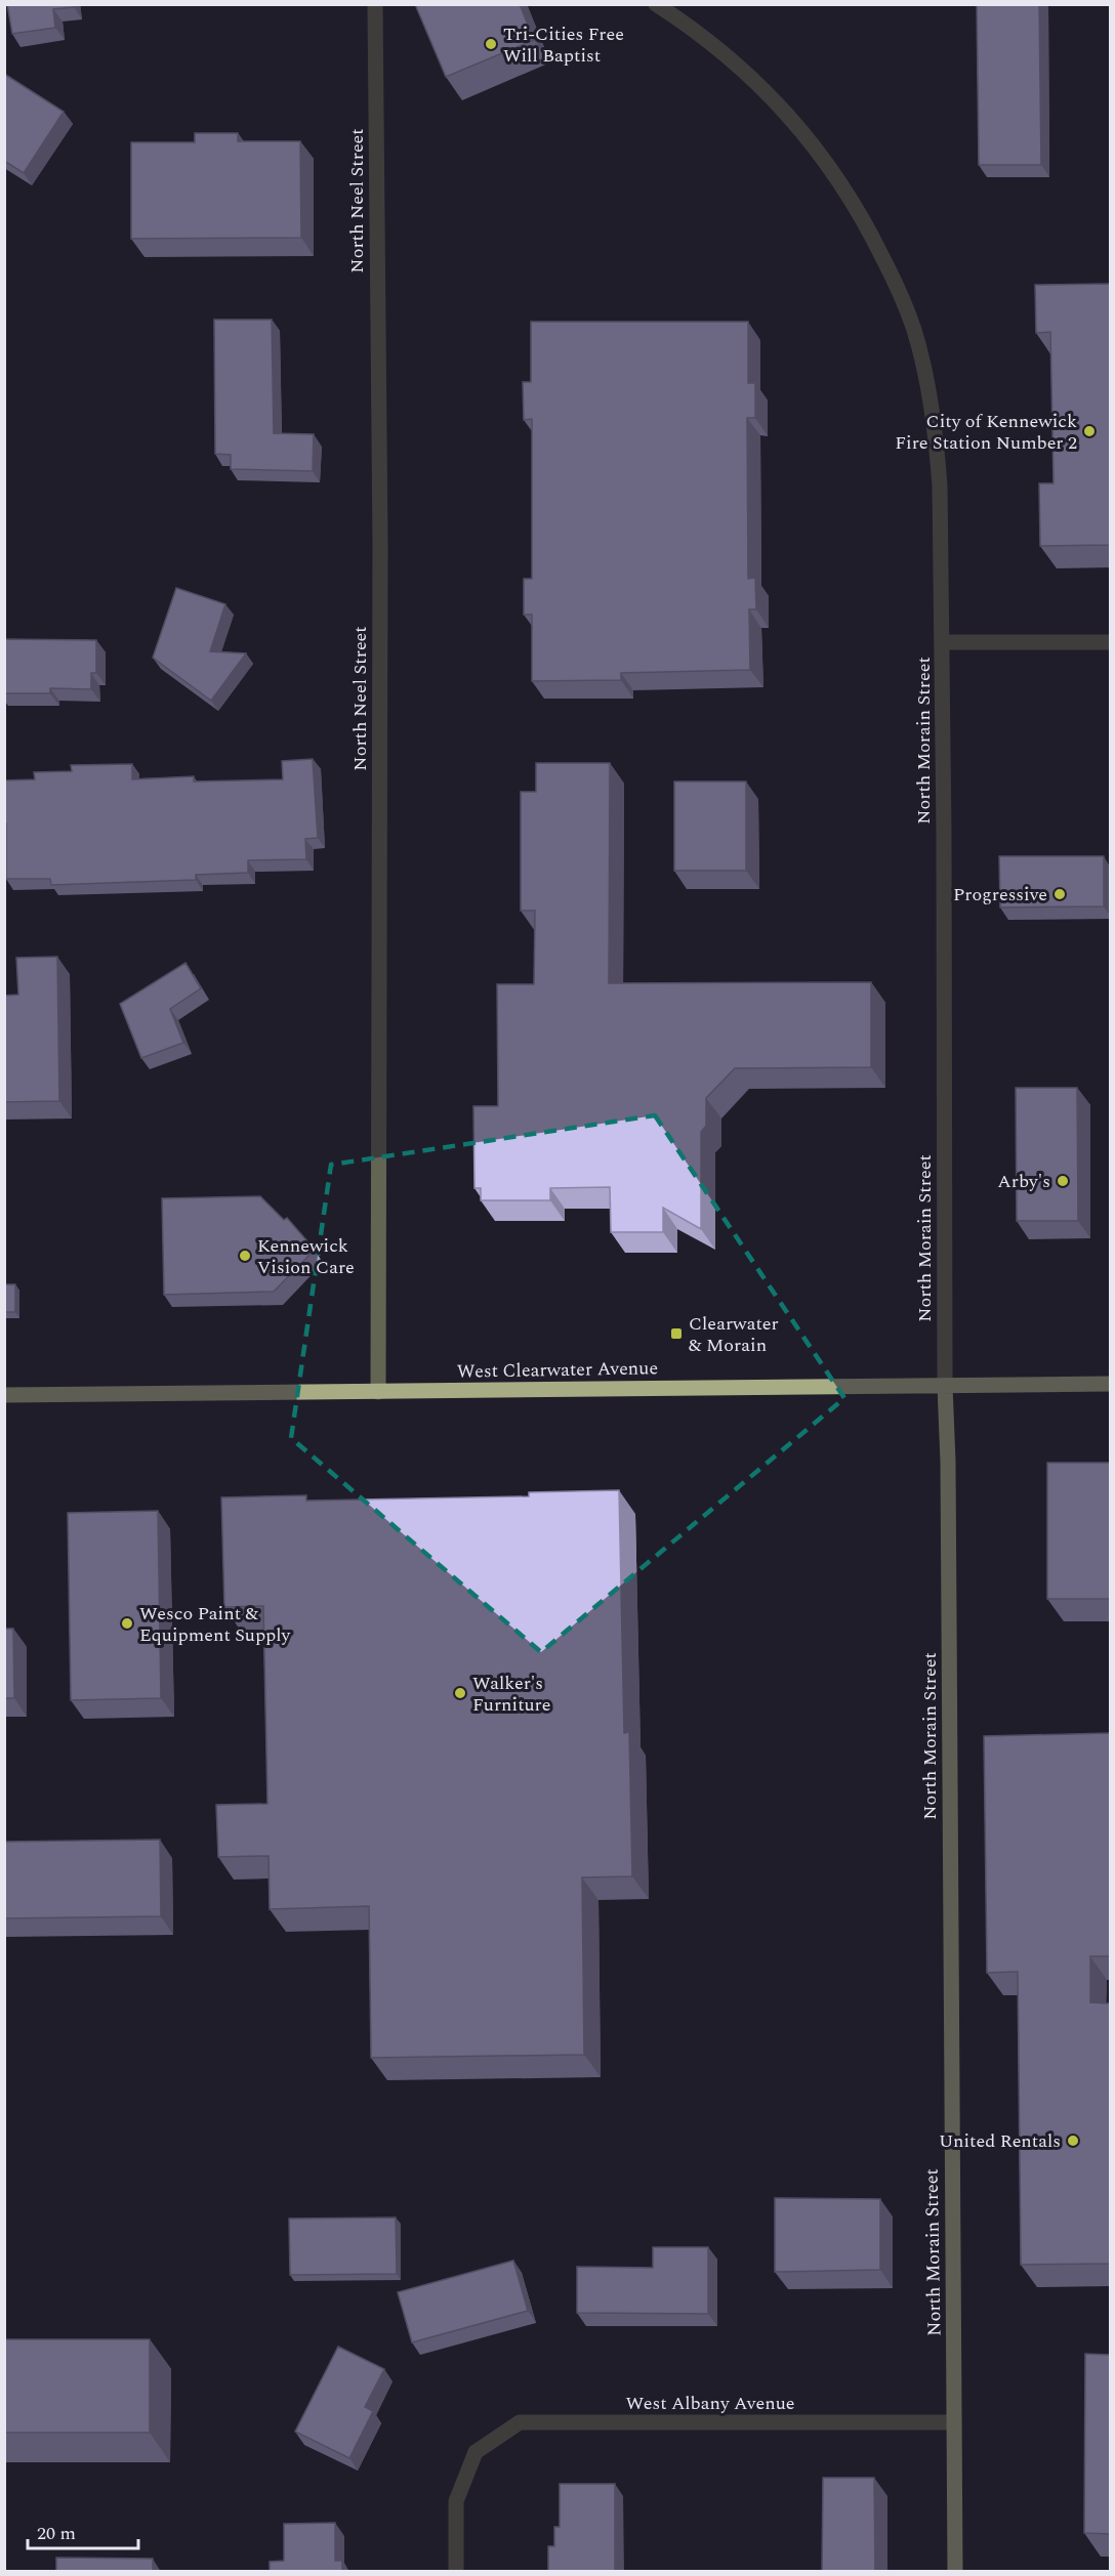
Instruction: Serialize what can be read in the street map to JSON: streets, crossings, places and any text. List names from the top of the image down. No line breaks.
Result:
{"streets":{"main road":["North Morain Street","West Clearwater Avenue"],"street":["North Neel Street","West Albany Avenue"]},"crossings":[["North Neel Street","West Clearwater Avenue"],["North Morain Street","West Clearwater Avenue"],["North Morain Street","West Albany Avenue"]],"places":{"other":["Tri-Cities Free Will Baptist","City of Kennewick Fire Station Number 2","Progressive","Arby's","Kennewick Vision Care","Wesco Paint & Equipment Supply","Walker's Furniture","United Rentals"],"transit":["Clearwater & Morain"]},"scale_bar":"20 m"}
